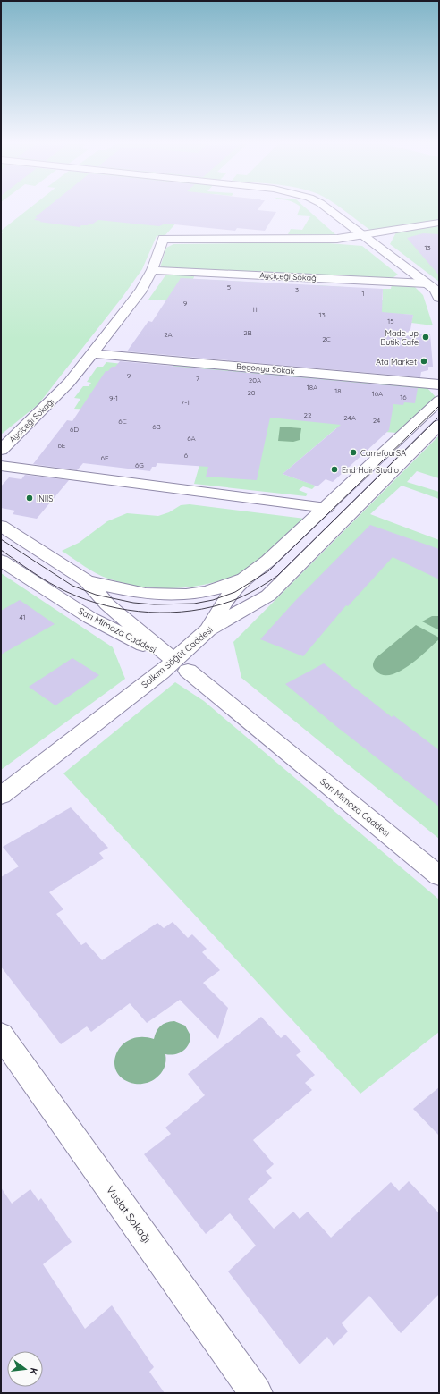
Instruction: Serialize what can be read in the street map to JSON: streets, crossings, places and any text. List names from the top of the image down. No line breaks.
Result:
{"streets":{"street":["Ayçiçeği Sokağı","Begonya Sokak","Sarı Mimoza Caddesi","Salkım Söğüt Caddesi","Vuslat Sokağı"]},"crossings":[["Ayçiçeği Sokağı","Begonya Sokak"],["Sarı Mimoza Caddesi","Salkım Söğüt Caddesi"]],"places":["Made-up Butik Cafe","Ata Market","CarrefourSA","End Hair Studio","INIIS"],"house_numbers":["13","5","3","1","9","11","13","15","2B","2A","2C","9","7","20A","18A","18","20","16A","16","9-1","7-1","22","24A","24","6C","6B","6D","6A","6E","6","6F","6G","41"],"north":"right"}
